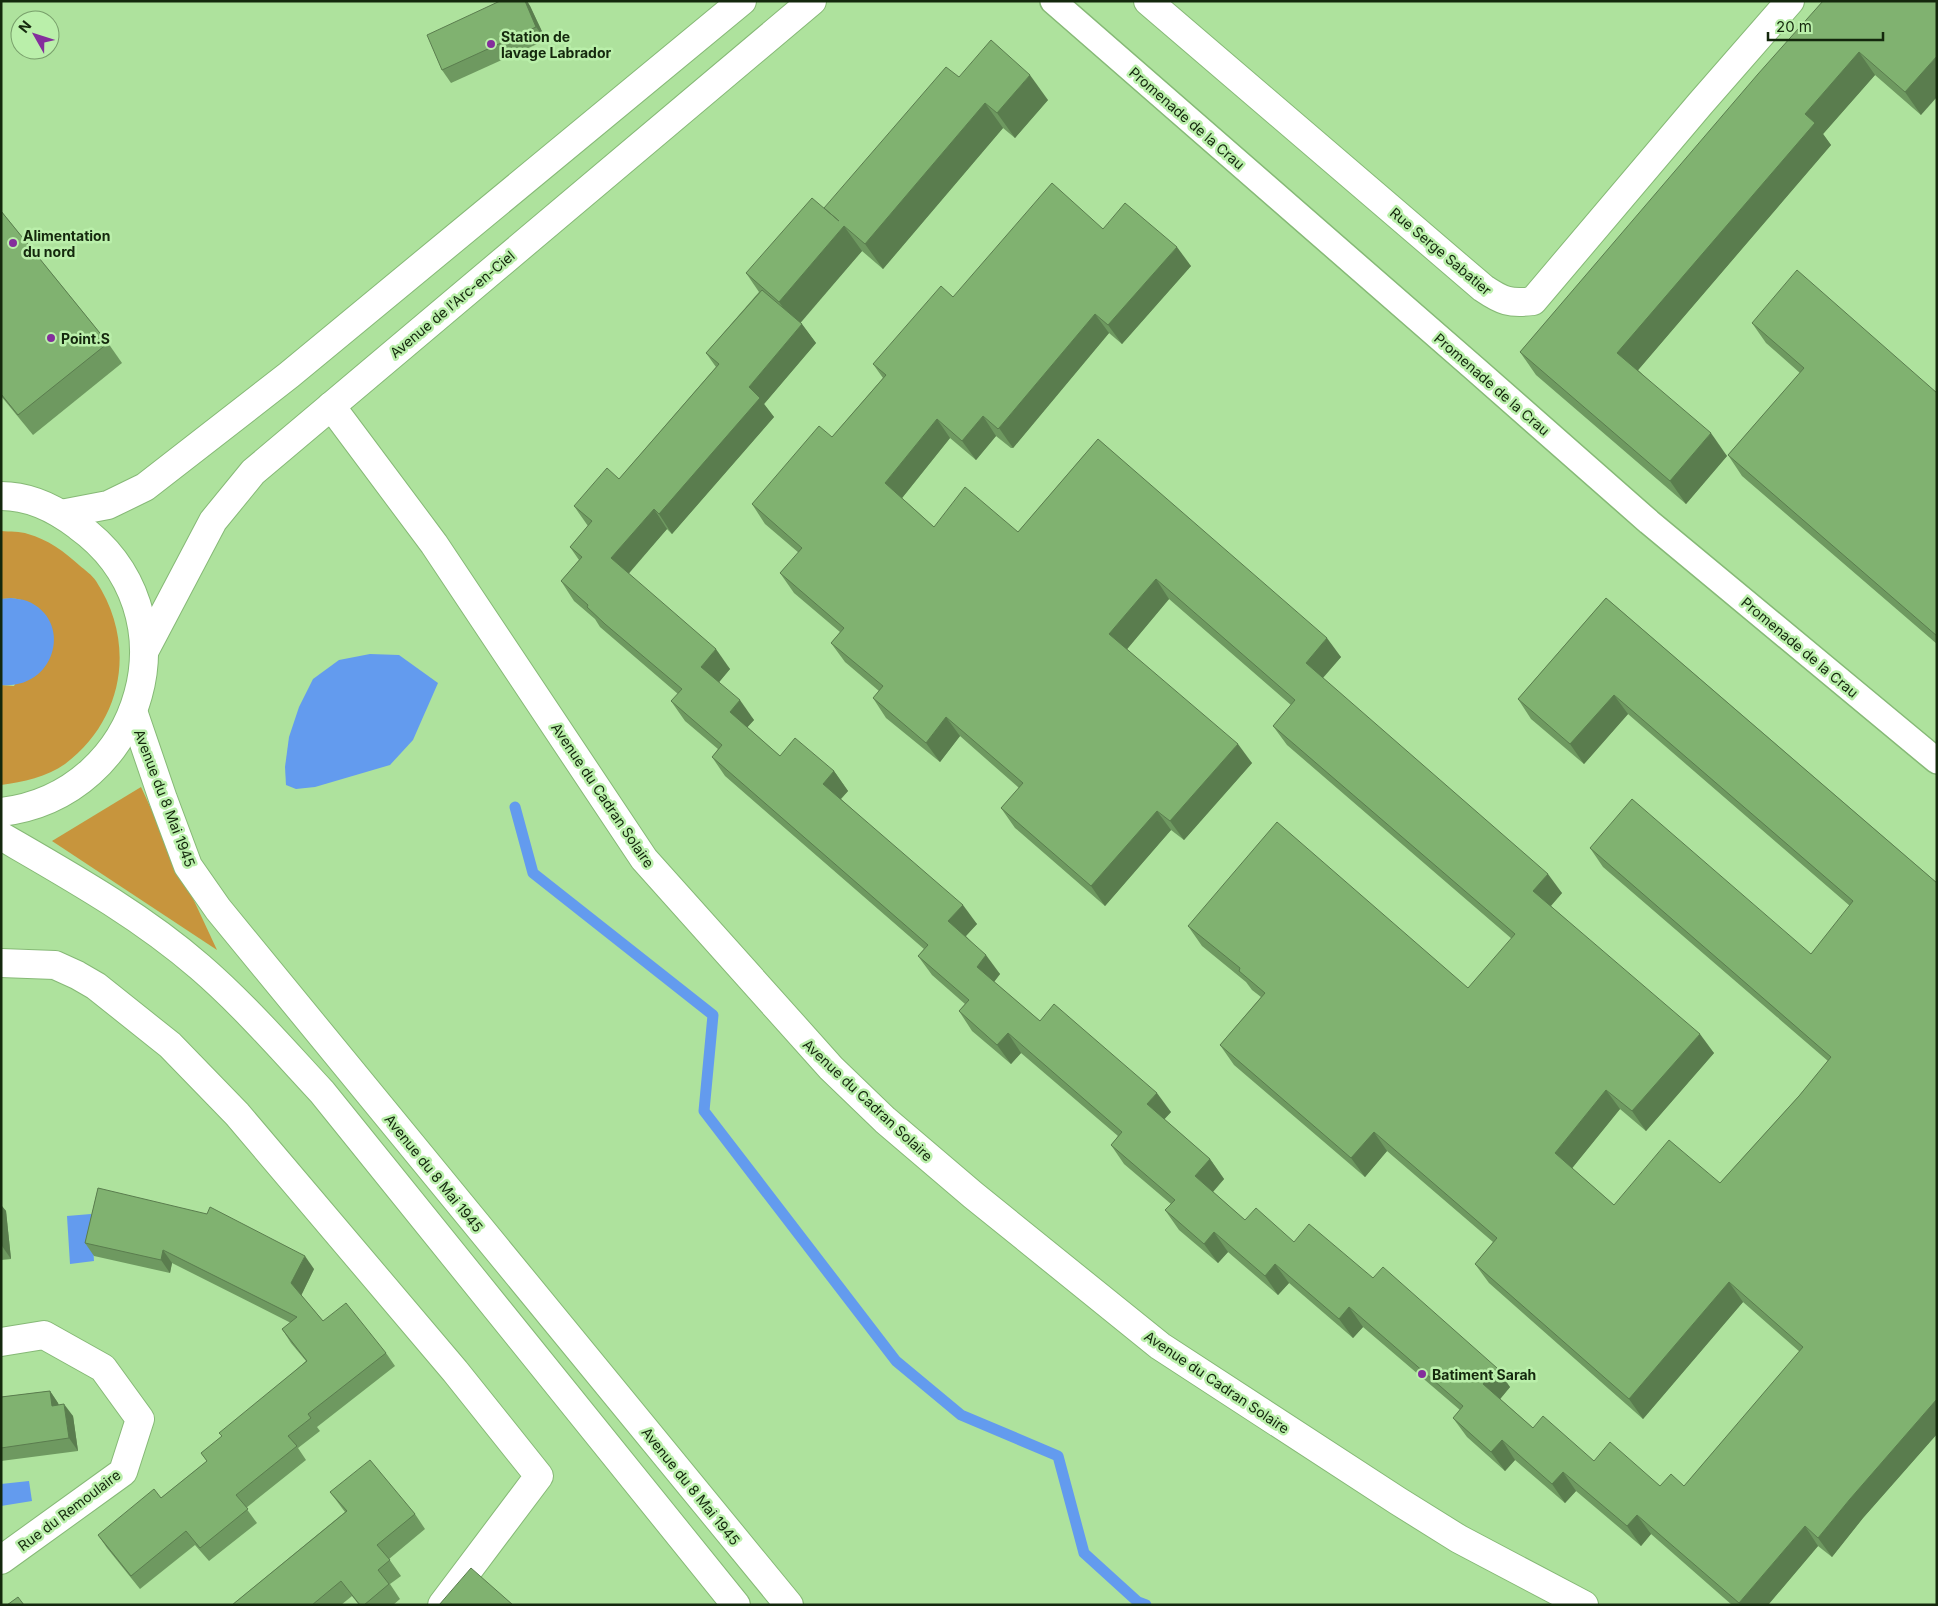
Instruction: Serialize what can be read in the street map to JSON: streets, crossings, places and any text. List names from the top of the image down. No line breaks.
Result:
{"streets":{"street":["Promenade de la Crau","Rue Serge Sabatier","Avenue de l'Arc-en-Ciel","Avenue du Cadran Solaire","Avenue du 8 Mai 1945","Rue du Remoulaire"]},"crossings":[["Avenue de l'Arc-en-Ciel","Avenue du Cadran Solaire"]],"places":["Station de lavage Labrador","Alimentation du nord","Point.S","Batiment Sarah"],"scale_bar":"20 m","north":"top left"}
